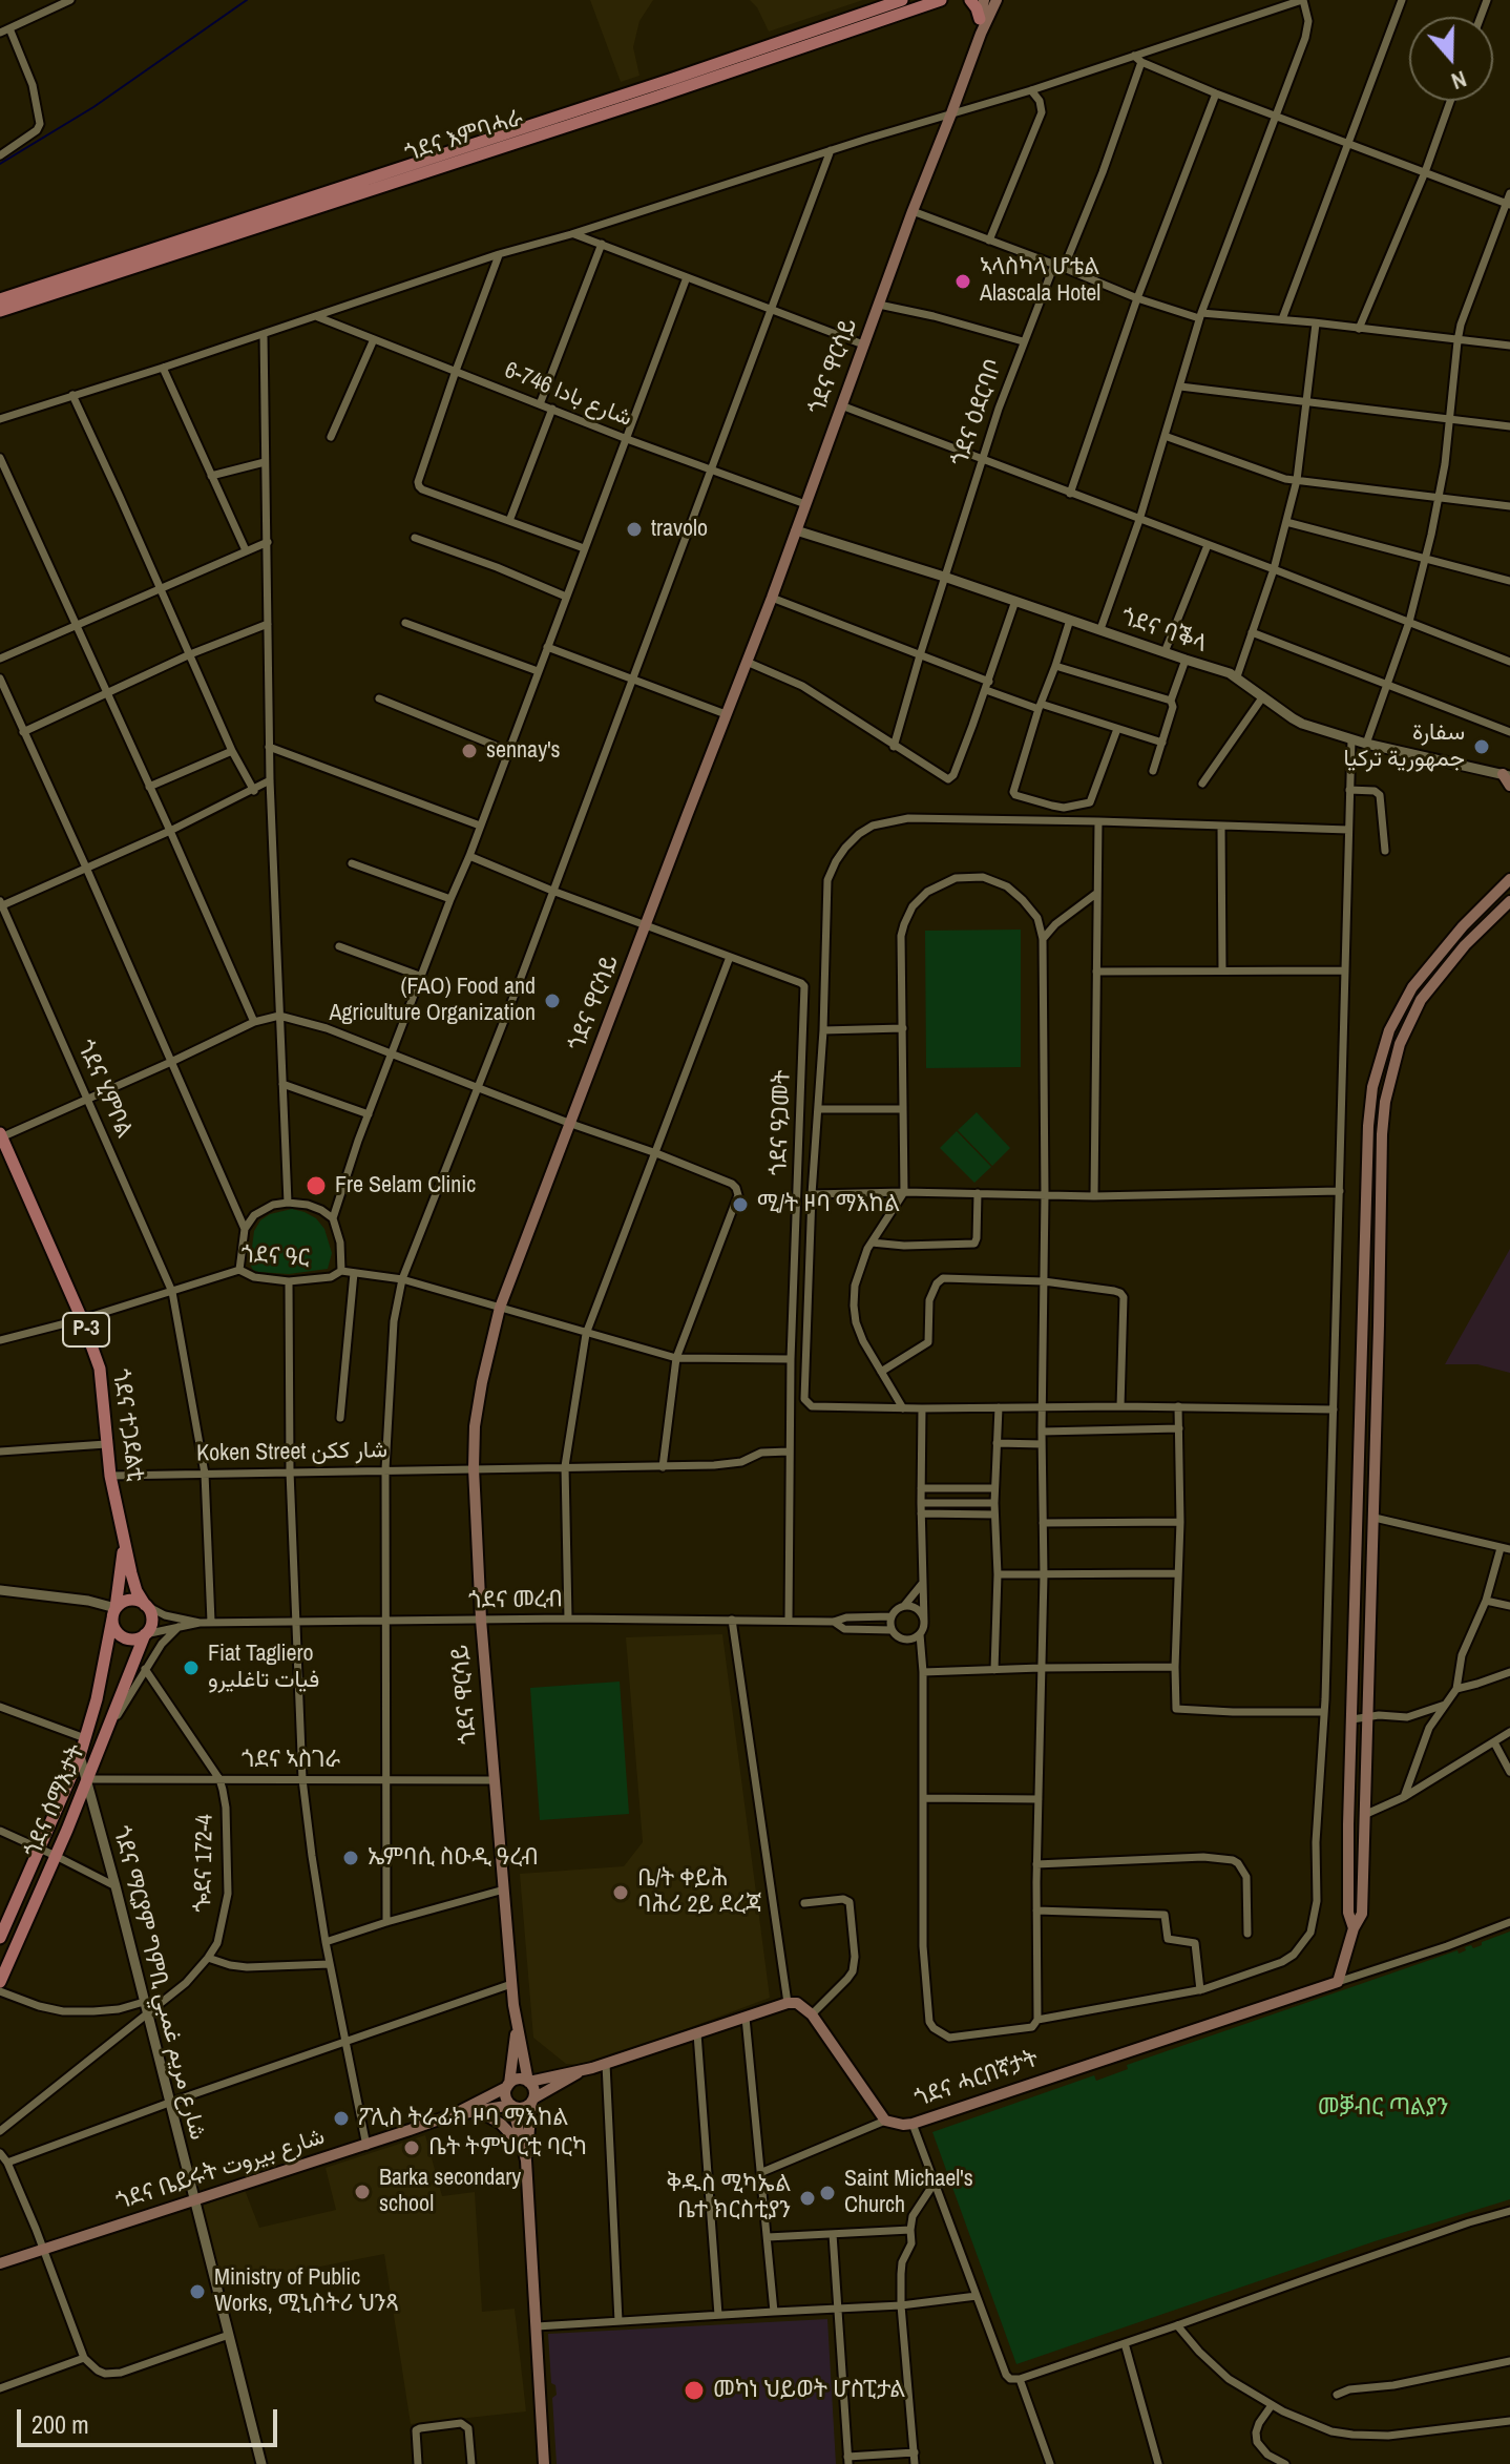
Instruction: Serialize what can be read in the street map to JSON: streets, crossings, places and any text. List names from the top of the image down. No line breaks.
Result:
{"streets":{"main road":["ጎደና እምባሓራ","ጎደና ዋርሳይ","P-3","ጎደና ተጋደልቲ","ጎደና ሰማእታት","ጎደና ሓርበኛታት","ጎደና ቤይሩት شارع بيروت"],"street":["شارع بادا 746-6","ጎደና ዕደርባቦ","ጎደና ባቕላ","ጎደና ሂምቦል","ጎደና ዓጋመት","ጎደና ዓር","Koken Street شار ككن","ጎደና መረብ","ጎደና ኣስገራ","ጐደና 172-4","ጎደና ማርያም ግምቢ شارع مريم غمبي"]},"crossings":[["ጎደና ዋርሳይ","شارع بادا 746-6"],["ጎደና ዋርሳይ","ጎደና ባቕላ"],["ጎደና ዋርሳይ","ጎደና ዓጋመት"],["ጎደና ዋርሳይ","ጎደና ዓር"],["ጎደና ዋርሳይ","Koken Street شار ككن"],["ጎደና ዋርሳይ","ጎደና መረብ"],["ጎደና ዋርሳይ","ጎደና ኣስገራ"],["ጎደና ዕደርባቦ","ጎደና ባቕላ"],["ጎደና ሂምቦል","ጎደና ዓር"],["ጎደና ሂምቦል","Koken Street شار ككن"],["ጎደና ሂምቦል","ጎደና መረብ"],["ጎደና ዓጋመት","ጎደና ዓር"],["ጎደና ዓጋመት","Koken Street شار ككن"],["ጎደና ዓጋመት","ጎደና መረብ"],["ጎደና ዓር","ጎደና ተጋደልቲ"],["ጎደና ተጋደልቲ","Koken Street شار ككن"],["ጎደና ተጋደልቲ","ጎደና ሰማእታት"],["ጎደና ኣስገራ","ጎደና ሰማእታት"],["ጎደና ኣስገራ","ጐደና 172-4"],["ጎደና ኣስገራ","ጎደና ማርያም ግምቢ شارع مريم غمبي"],["ጎደና ሰማእታት","ጎደና ማርያም ግምቢ شارع مريم غمبي"],["ጐደና 172-4","ጎደና ማርያም ግምቢ شارع مريم غمبي"],["ጎደና ማርያም ግምቢ شارع مريم غمبي","ጎደና ቤይሩት شارع بيروت"]],"parks":["መቓብር ጣልያን"],"places":["ኣላስካላ ሆቴል Alascala Hotel","travolo","سفارة جمهورية تركيا","sennay's","(FAO) Food and Agriculture Organization","Fre Selam Clinic","ሚ/ት ዞባ ማእከል","Fiat Tagliero فيات تاغليرو","ኤምባሲ ስዑዲ ዓረብ","ቤ/ት ቀይሕ ባሕሪ 2ይ ደረጃ","ፖሊስ ትራፊክ ዞባ ማእከል","ቤት ትምህርቲ ባርካ","Barka secondary school","Saint Michael's Church","ቅዱስ ሚካኤል ቤተ ክርስቲያን","Ministry of Public Works, ሚኒስትሪ ህንጻ","መካነ ህይወት ሆስፒታል"],"scale_bar":"200 m","north":"bottom"}
